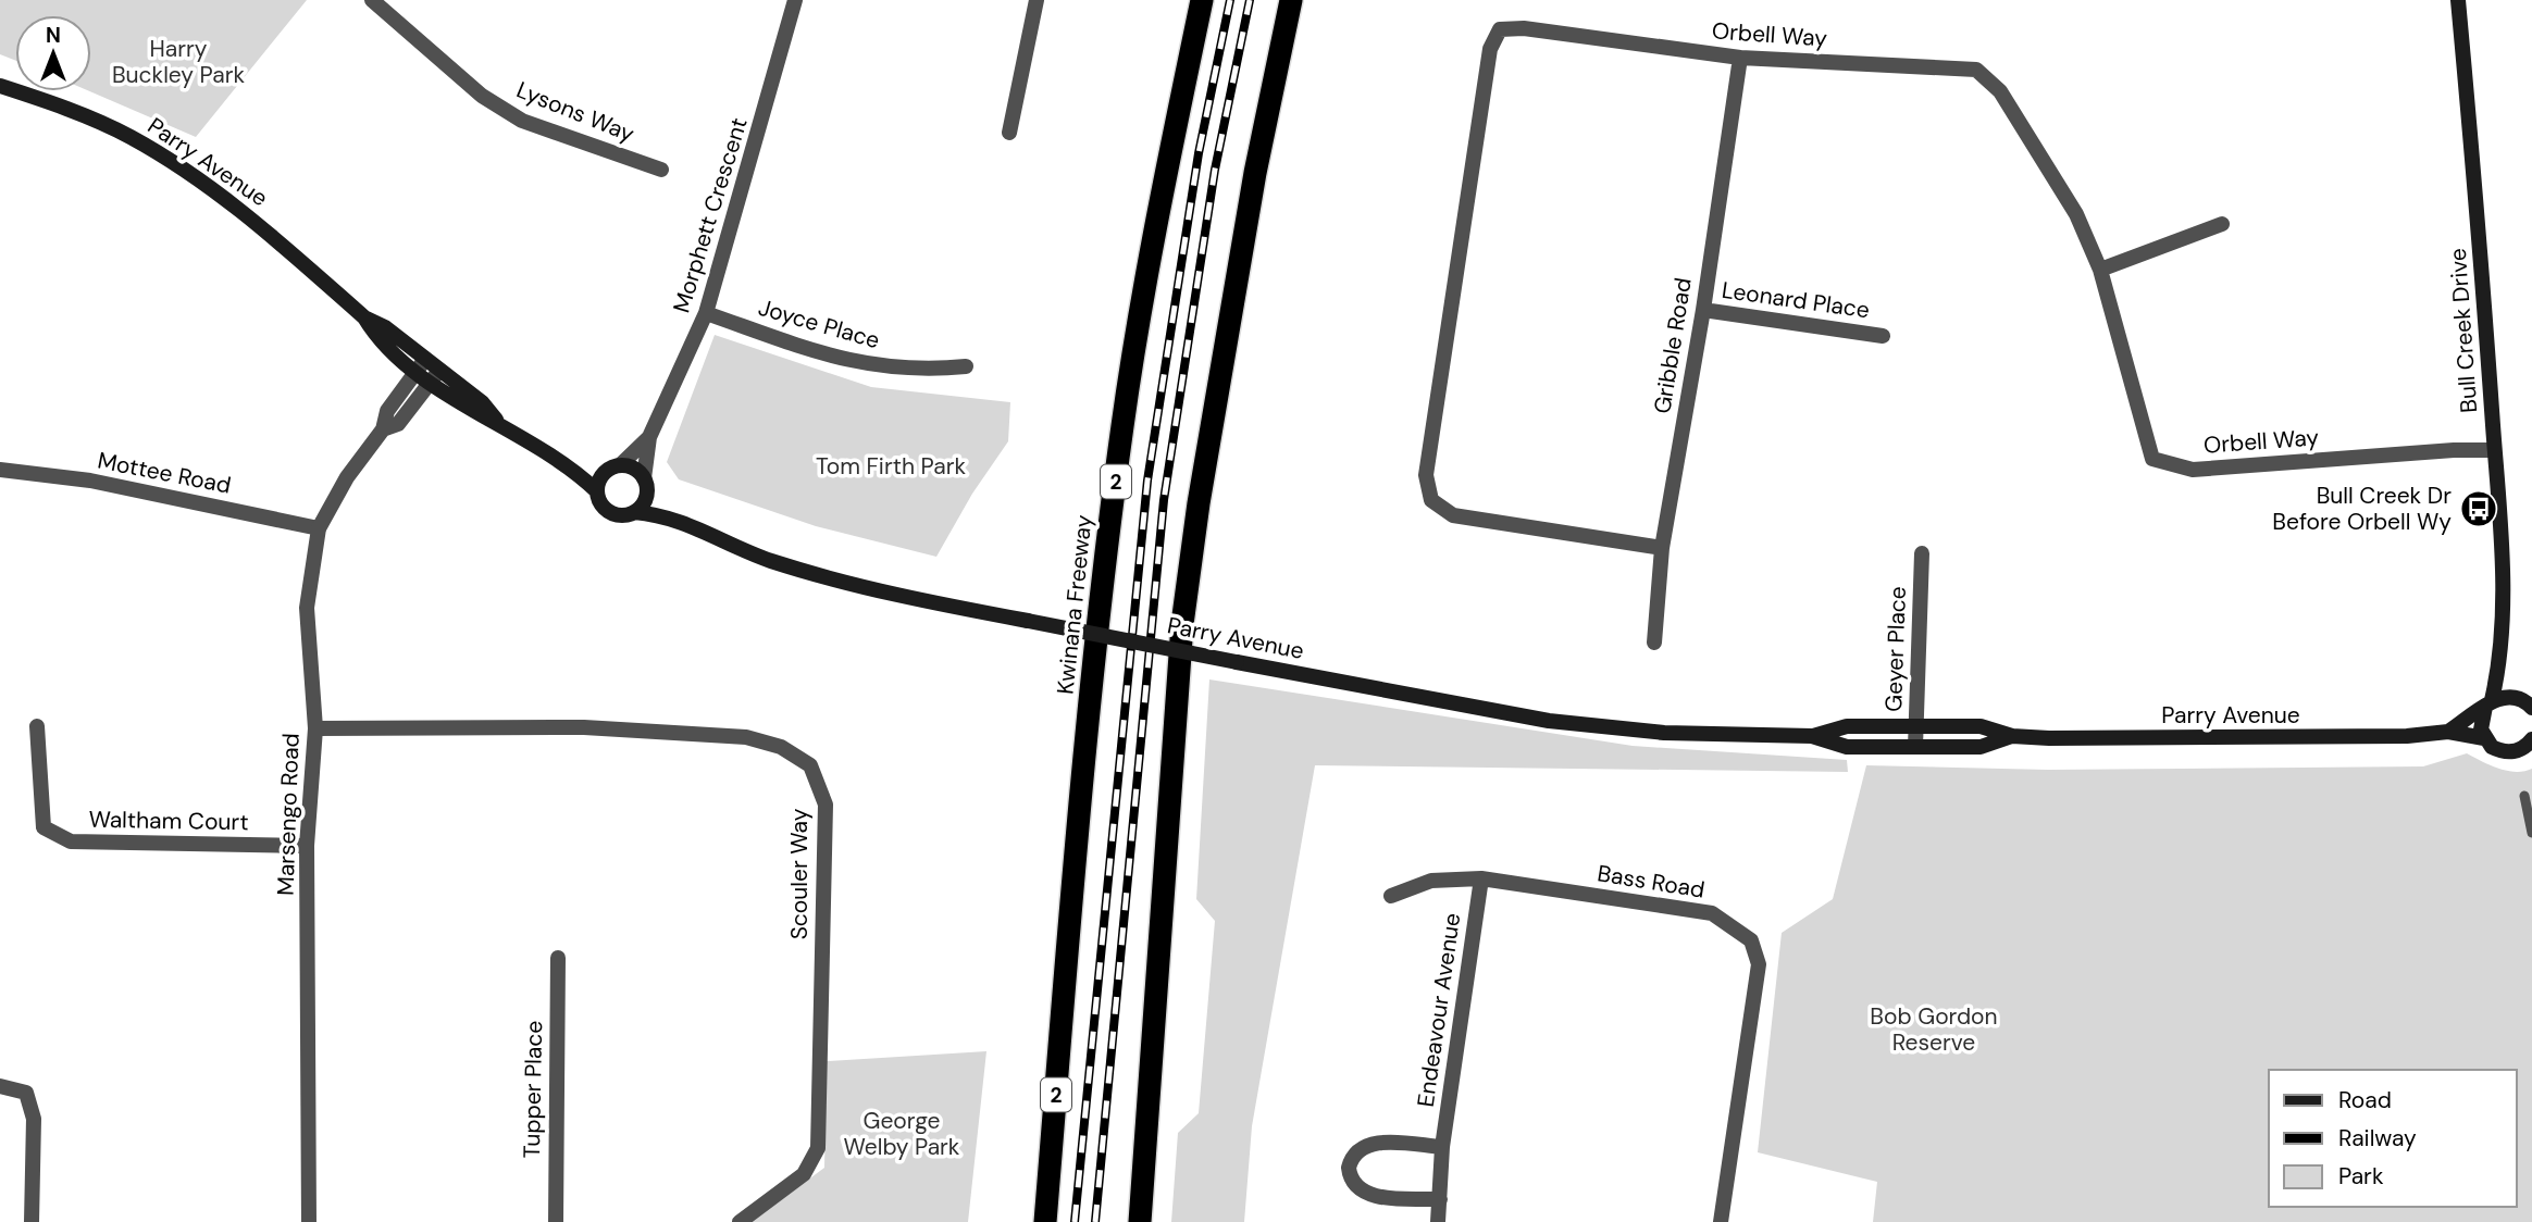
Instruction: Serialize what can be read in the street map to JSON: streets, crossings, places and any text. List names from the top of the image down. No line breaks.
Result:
{"streets":{"highway":["2","Kwinana Freeway"],"main road":["Parry Avenue","Bull Creek Drive"],"street":["Orbell Way","Lysons Way","Morphett Crescent","Leonard Place","Joyce Place","Gribble Road","Mottee Road","Geyer Place","Marsengo Road","Waltham Court","Scouler Way","Bass Road","Endeavour Avenue","Tupper Place"]},"crossings":[["Orbell Way","Bull Creek Drive"],["Orbell Way","Gribble Road"],["Parry Avenue","Morphett Crescent"],["Parry Avenue","Bull Creek Drive"],["Parry Avenue","Geyer Place"],["Parry Avenue","Marsengo Road"],["Morphett Crescent","Joyce Place"],["Leonard Place","Gribble Road"],["Mottee Road","Marsengo Road"],["Marsengo Road","Waltham Court"],["Marsengo Road","Scouler Way"],["Bass Road","Endeavour Avenue"]],"parks":["Harry Buckley Park","Tom Firth Park","Bob Gordon Reserve","George Welby Park"],"places":{"bus stop":["Bull Creek Dr Before Orbell Wy"]},"legend":["Road","Railway","Park"],"north":"top"}
